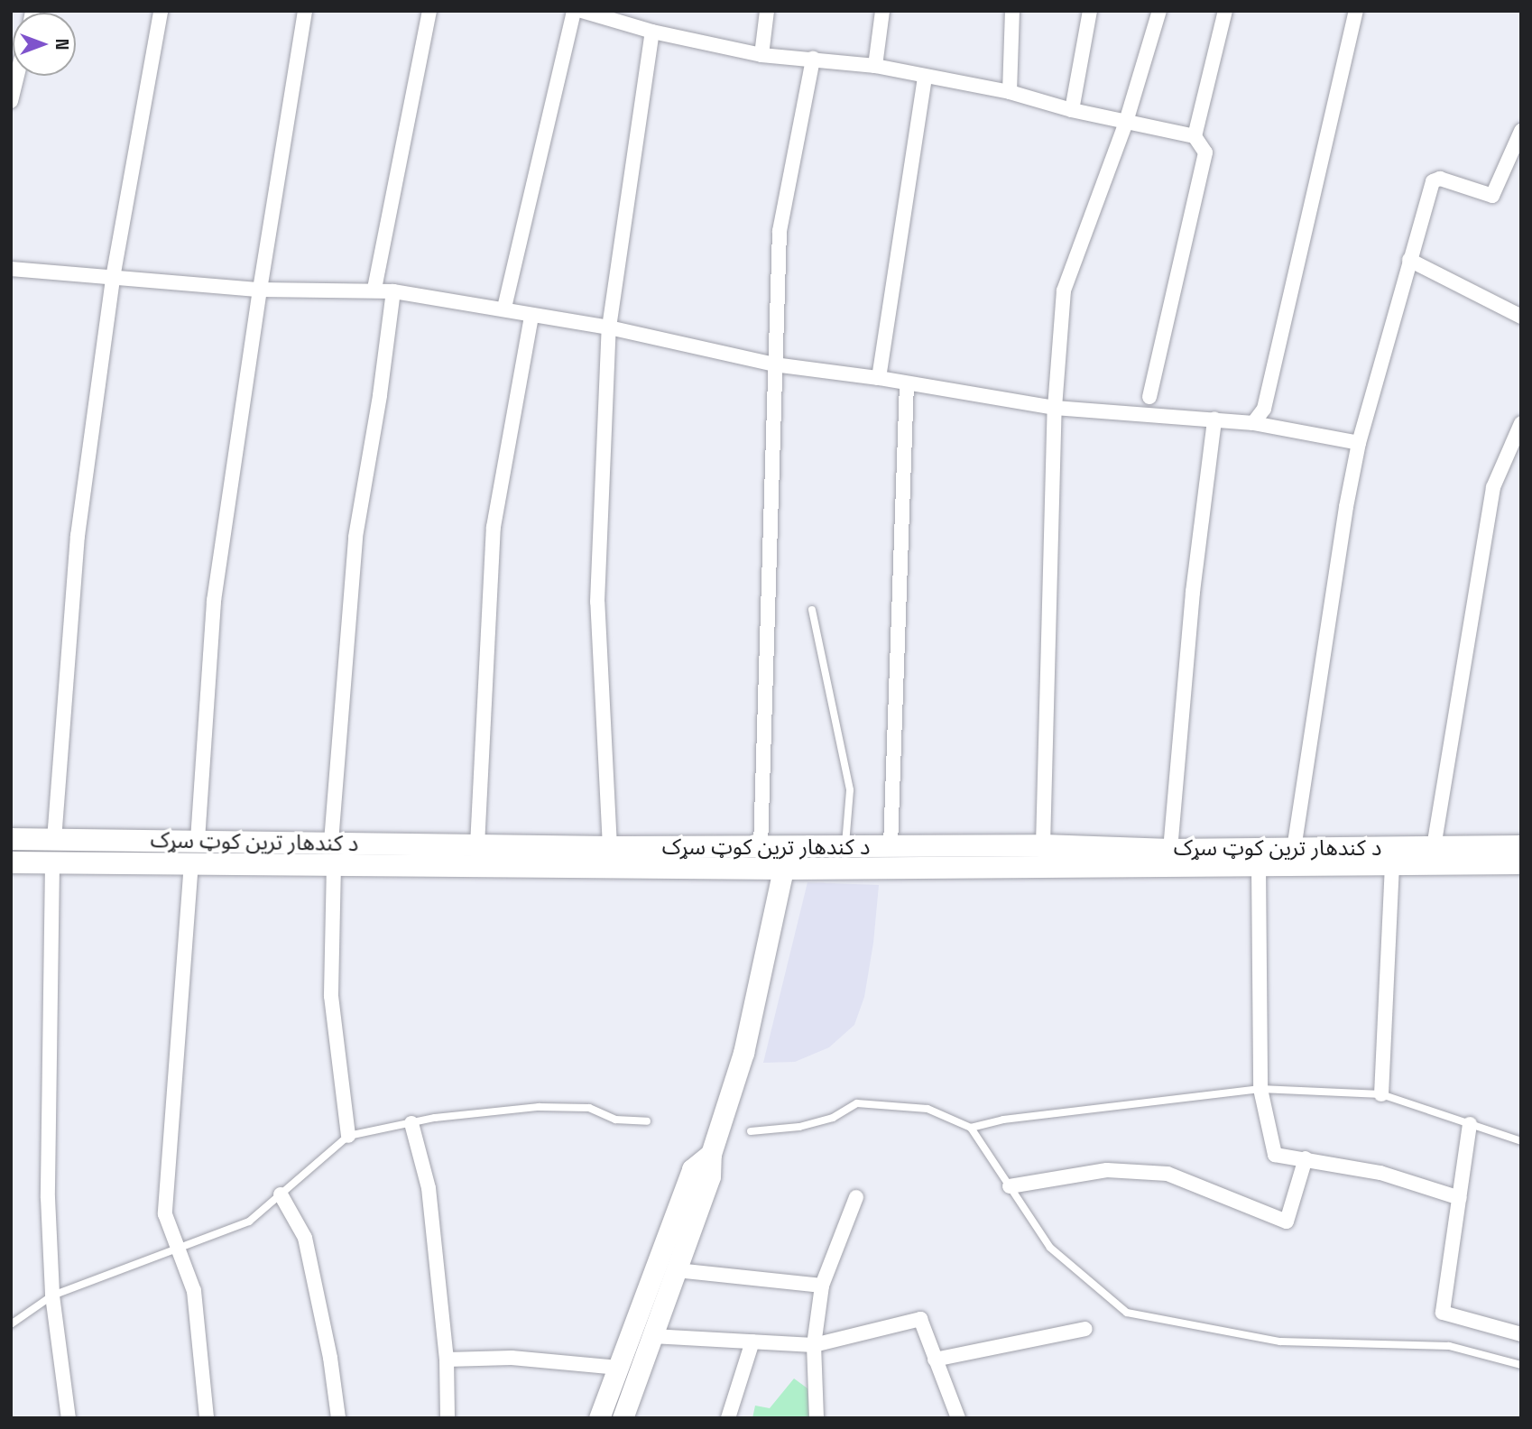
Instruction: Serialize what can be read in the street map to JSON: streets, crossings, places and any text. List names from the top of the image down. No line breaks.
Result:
{"streets":{"main road":["د کندهار ترين کوټ سړک"]},"north":"right"}
